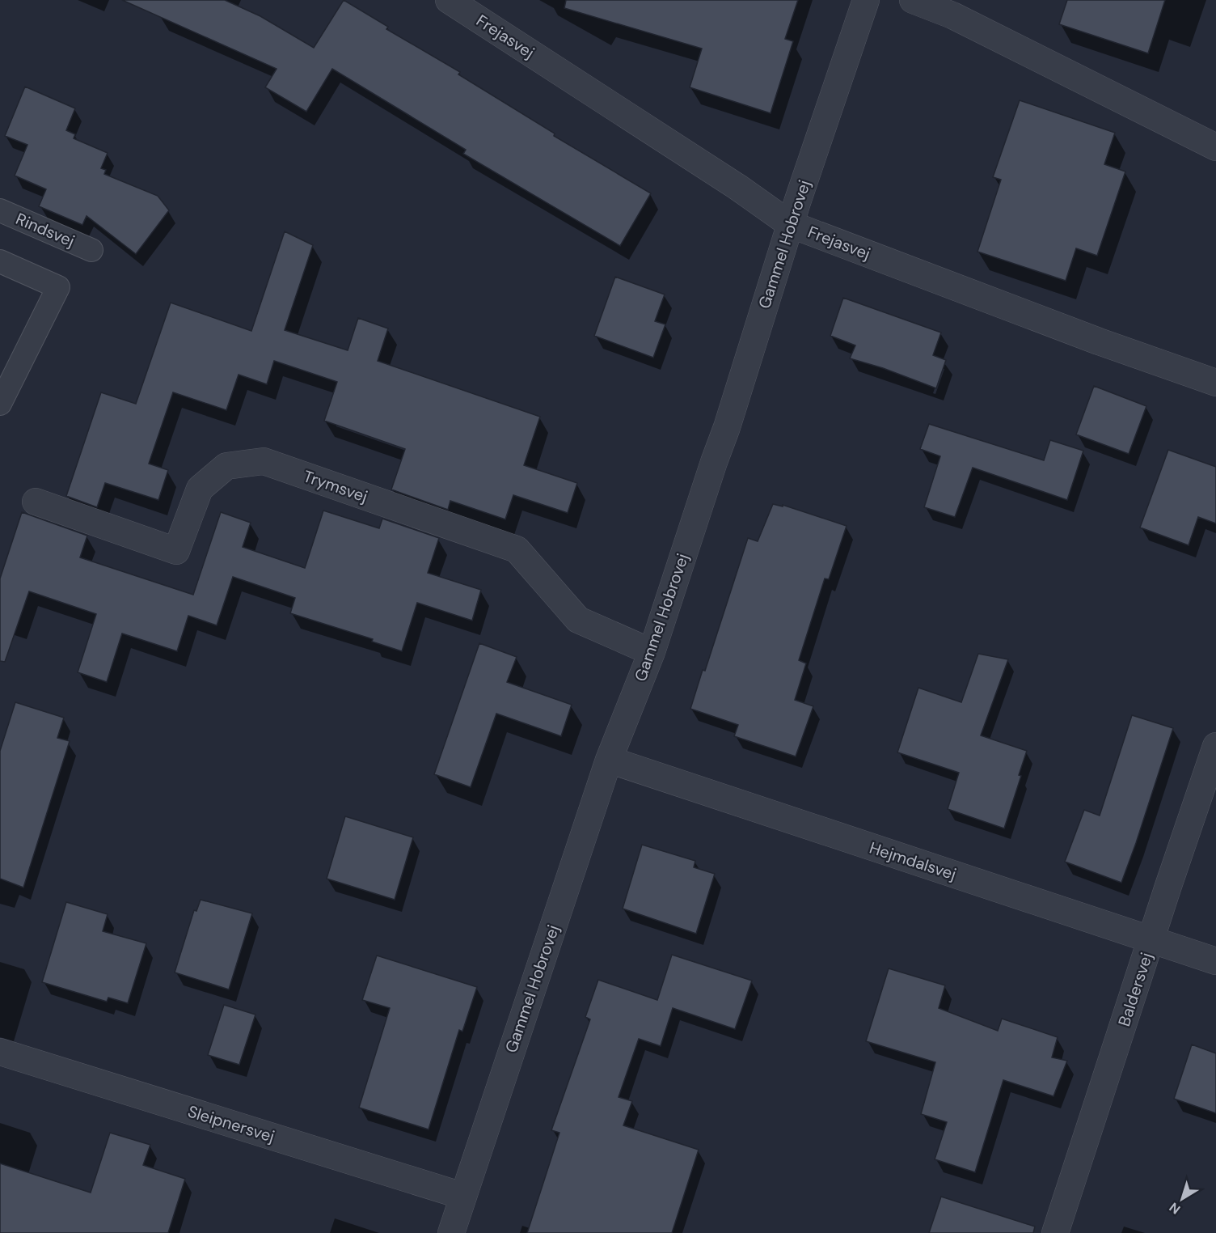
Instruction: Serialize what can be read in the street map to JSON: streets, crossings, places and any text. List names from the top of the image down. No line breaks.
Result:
{"streets":{"street":["Frejasvej","Gammel Hobrovej","Trymsvej","Hejmdalsvej","Baldersvej","Sleipnersvej"],"lane":["Rindsvej"]},"crossings":[["Frejasvej","Gammel Hobrovej"],["Gammel Hobrovej","Trymsvej"],["Gammel Hobrovej","Hejmdalsvej"],["Gammel Hobrovej","Sleipnersvej"],["Hejmdalsvej","Baldersvej"]],"north":"bottom left"}
